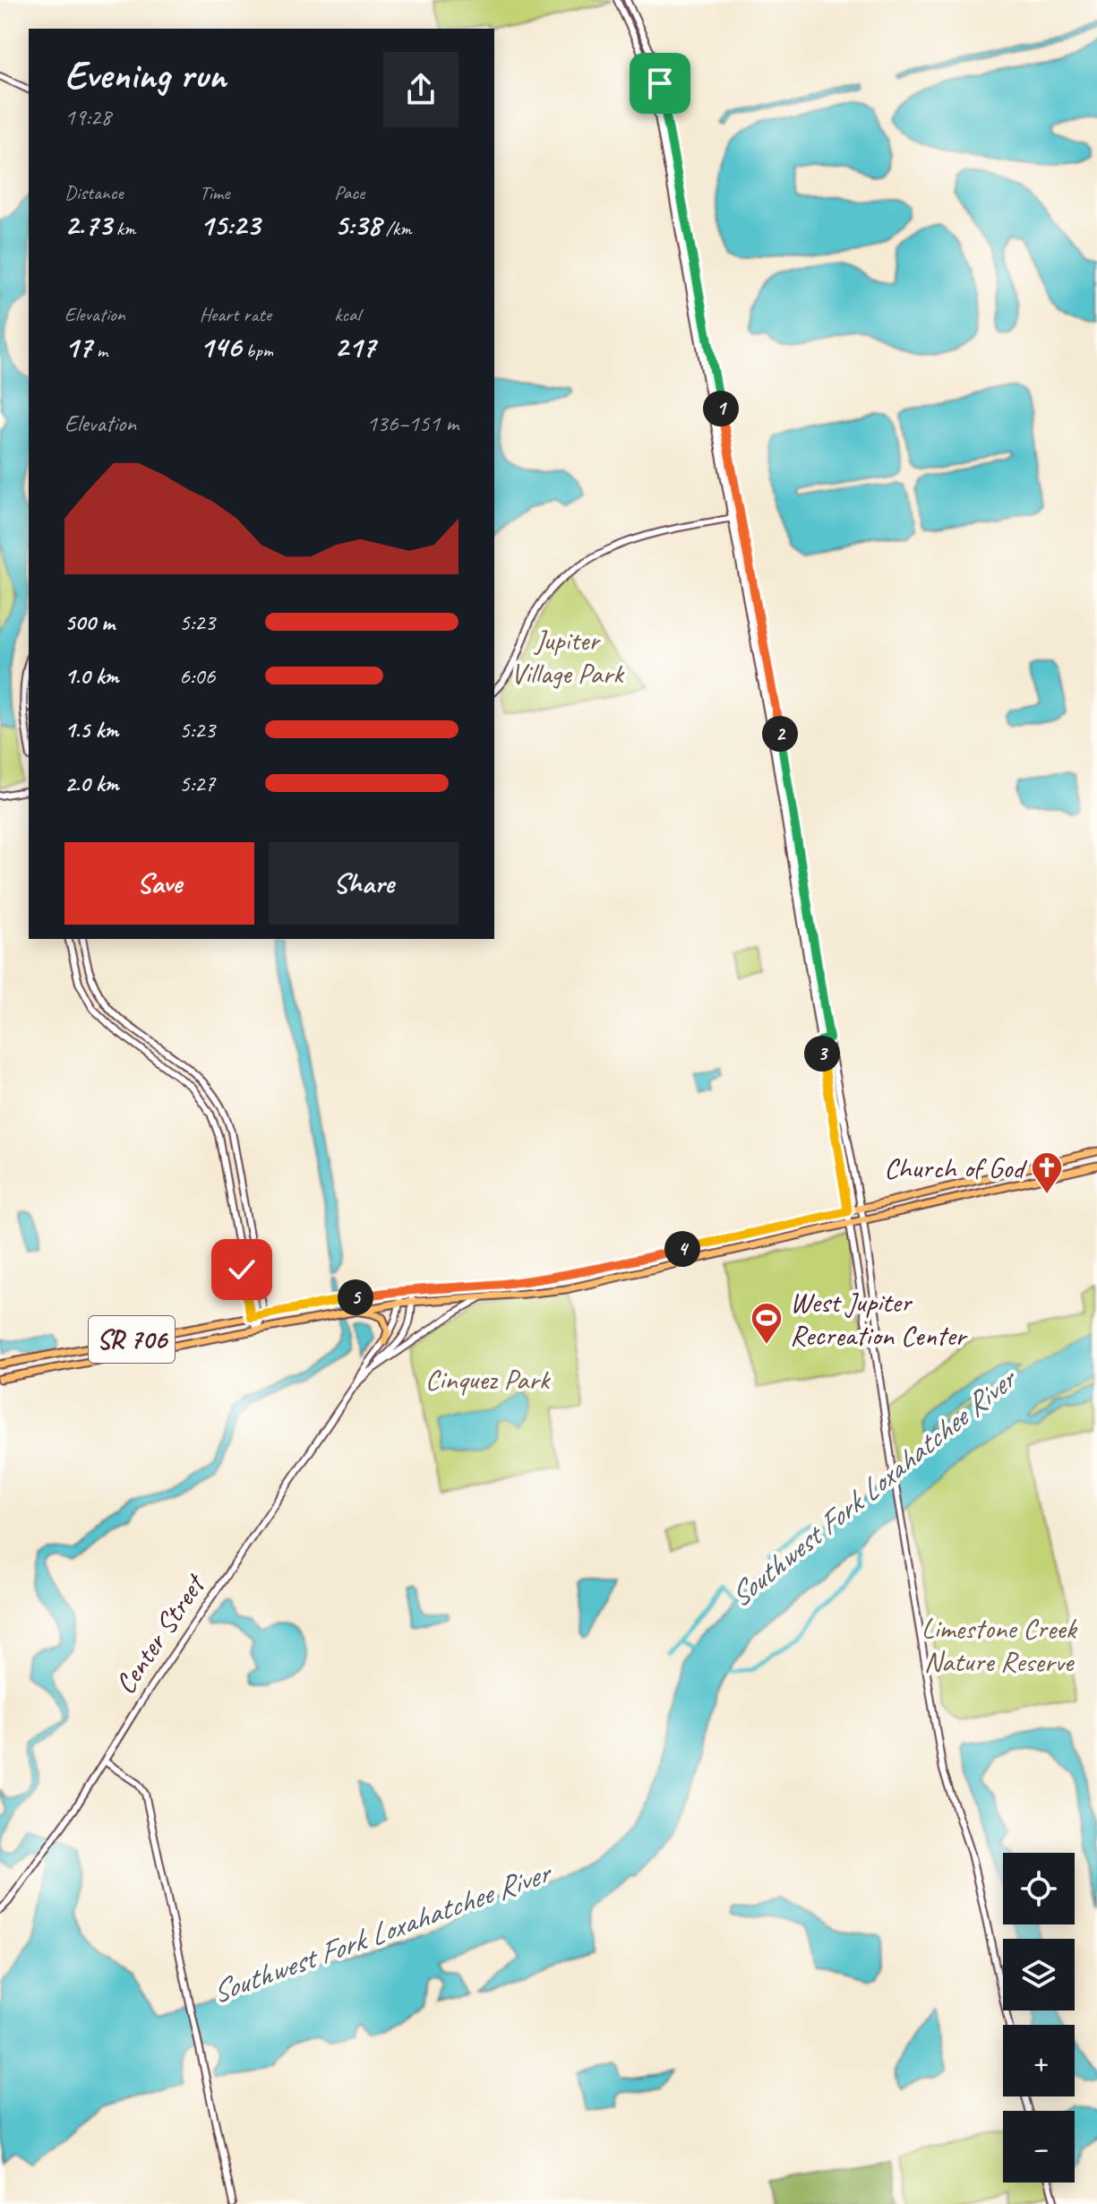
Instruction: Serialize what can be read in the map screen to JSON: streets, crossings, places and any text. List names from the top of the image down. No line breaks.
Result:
{"streets":{"main road":["SR 706"],"street":["Center Street"]},"crossings":[["SR 706","Center Street"]],"water":["Southwest Fork Loxahatchee River"],"parks":["Jupiter Village Park","Cinquez Park","Limestone Creek Nature Reserve"],"places":{"church":["Church of God"],"sports":["West Jupiter Recreation Center"]},"page":{"heading":["Evening run","19:28"],"stats":[["Distance","2.73 km"],["Time","15:23"],["Pace","5:38 /km"],["Elevation","17 m"],["Heart rate","146 bpm"],["kcal","217"]],"pins":["1","2","3","4","5"],"chart":["Elevation","136–151 m"],"list":[{"name":"500 m","note":"5:23"},{"name":"1.0 km","note":"6:06"},{"name":"1.5 km","note":"5:23"},{"name":"2.0 km","note":"5:27"}],"buttons":["Save","Share"],"map_buttons":["+","−"]}}
